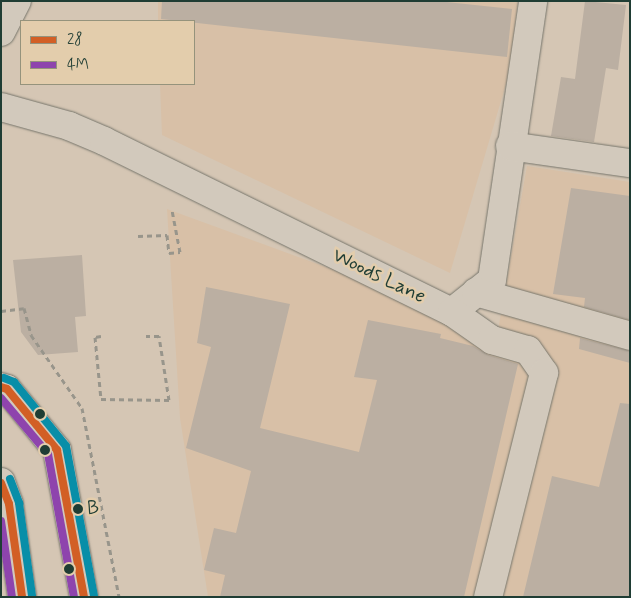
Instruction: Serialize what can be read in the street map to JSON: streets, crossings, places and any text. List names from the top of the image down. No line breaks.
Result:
{"streets":{"street":["Woods Lane"]},"places":["B"],"lines":["transit line 28","transit line 4M"],"legend":["28","4M"]}
